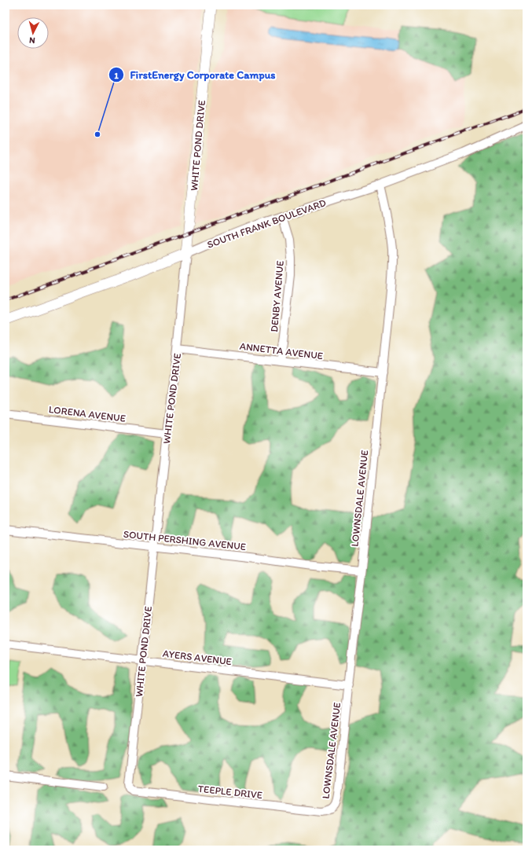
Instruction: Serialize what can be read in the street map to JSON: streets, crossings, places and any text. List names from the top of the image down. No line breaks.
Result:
{"streets":{"street":["WHITE POND DRIVE","SOUTH FRANK BOULEVARD","DENBY AVENUE","ANNETTA AVENUE","LORENA AVENUE","LOWNSDALE AVENUE","SOUTH PERSHING AVENUE","AYERS AVENUE","TEEPLE DRIVE"]},"crossings":[["WHITE POND DRIVE","SOUTH FRANK BOULEVARD"],["WHITE POND DRIVE","ANNETTA AVENUE"],["WHITE POND DRIVE","LORENA AVENUE"],["WHITE POND DRIVE","SOUTH PERSHING AVENUE"],["WHITE POND DRIVE","AYERS AVENUE"],["WHITE POND DRIVE","TEEPLE DRIVE"],["SOUTH FRANK BOULEVARD","DENBY AVENUE"],["SOUTH FRANK BOULEVARD","LOWNSDALE AVENUE"],["DENBY AVENUE","ANNETTA AVENUE"],["ANNETTA AVENUE","LOWNSDALE AVENUE"],["LOWNSDALE AVENUE","SOUTH PERSHING AVENUE"],["LOWNSDALE AVENUE","AYERS AVENUE"],["LOWNSDALE AVENUE","TEEPLE DRIVE"]],"places":["FirstEnergy Corporate Campus"],"north":"bottom"}
